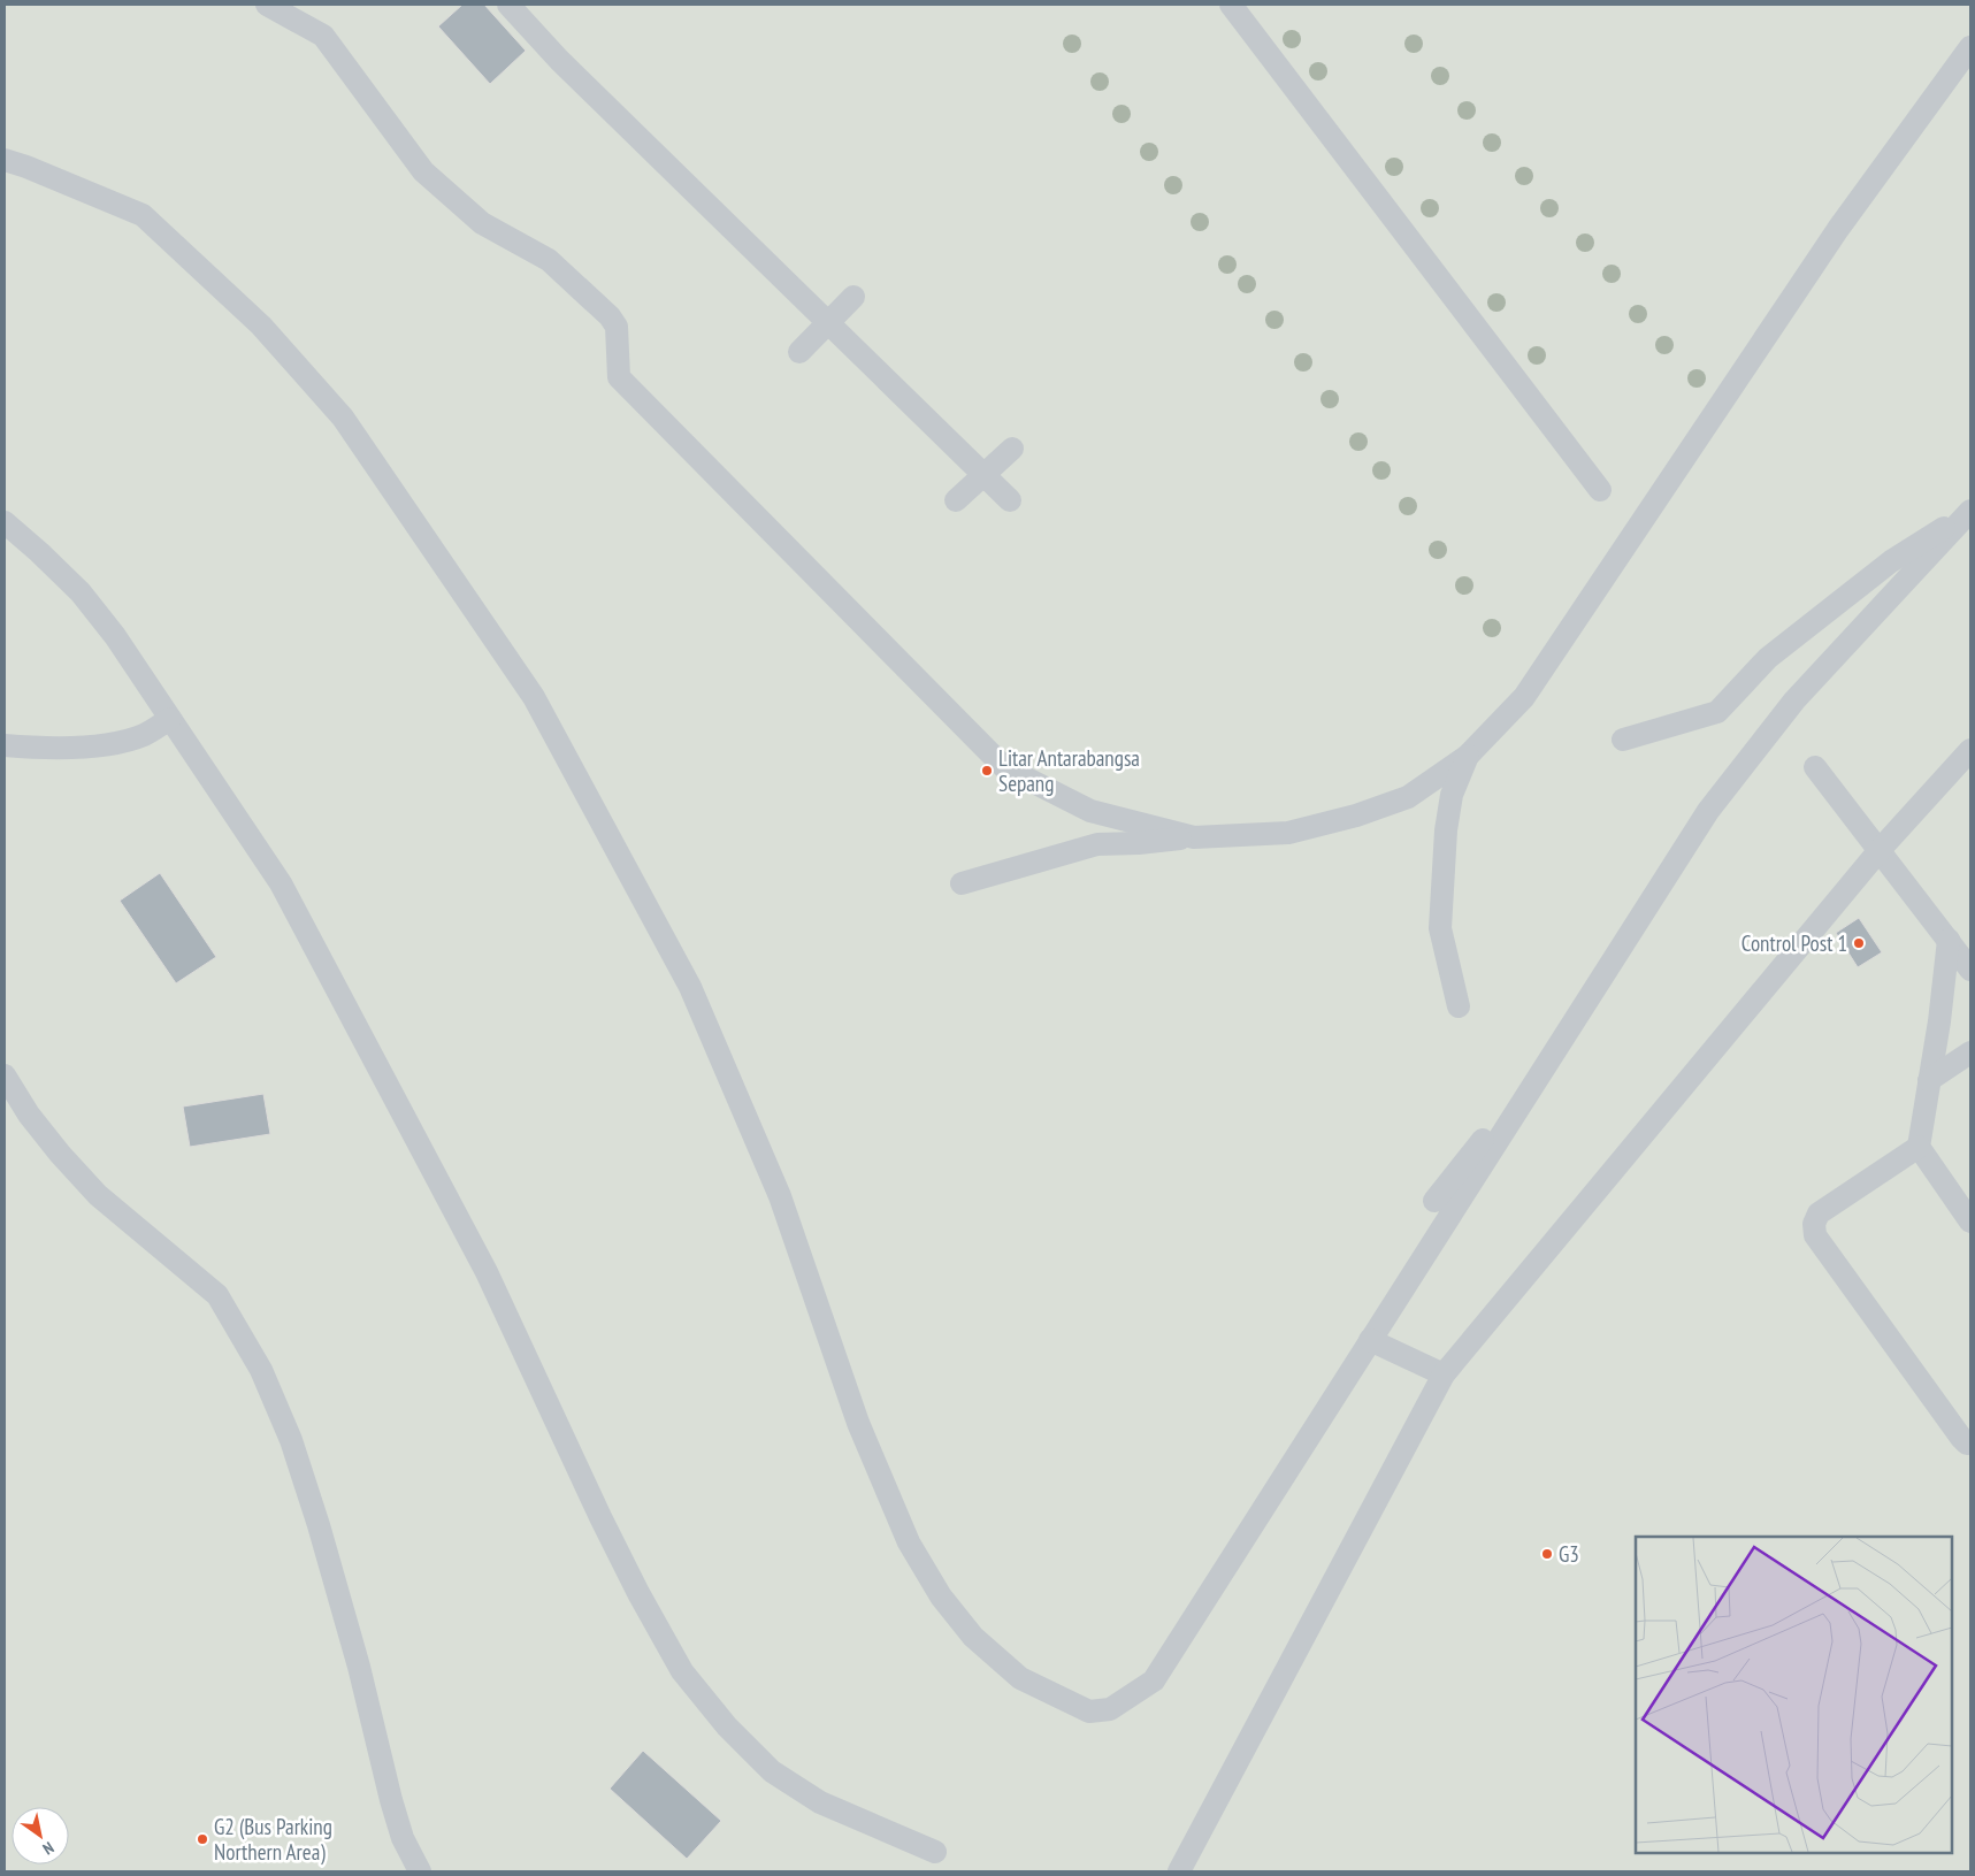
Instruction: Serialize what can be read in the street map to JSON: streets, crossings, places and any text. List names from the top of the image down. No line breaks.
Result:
{"places":["Litar Antarabangsa Sepang","Control Post 1","G3","G2 (Bus Parking Northern Area)"],"north":"bottom right"}
